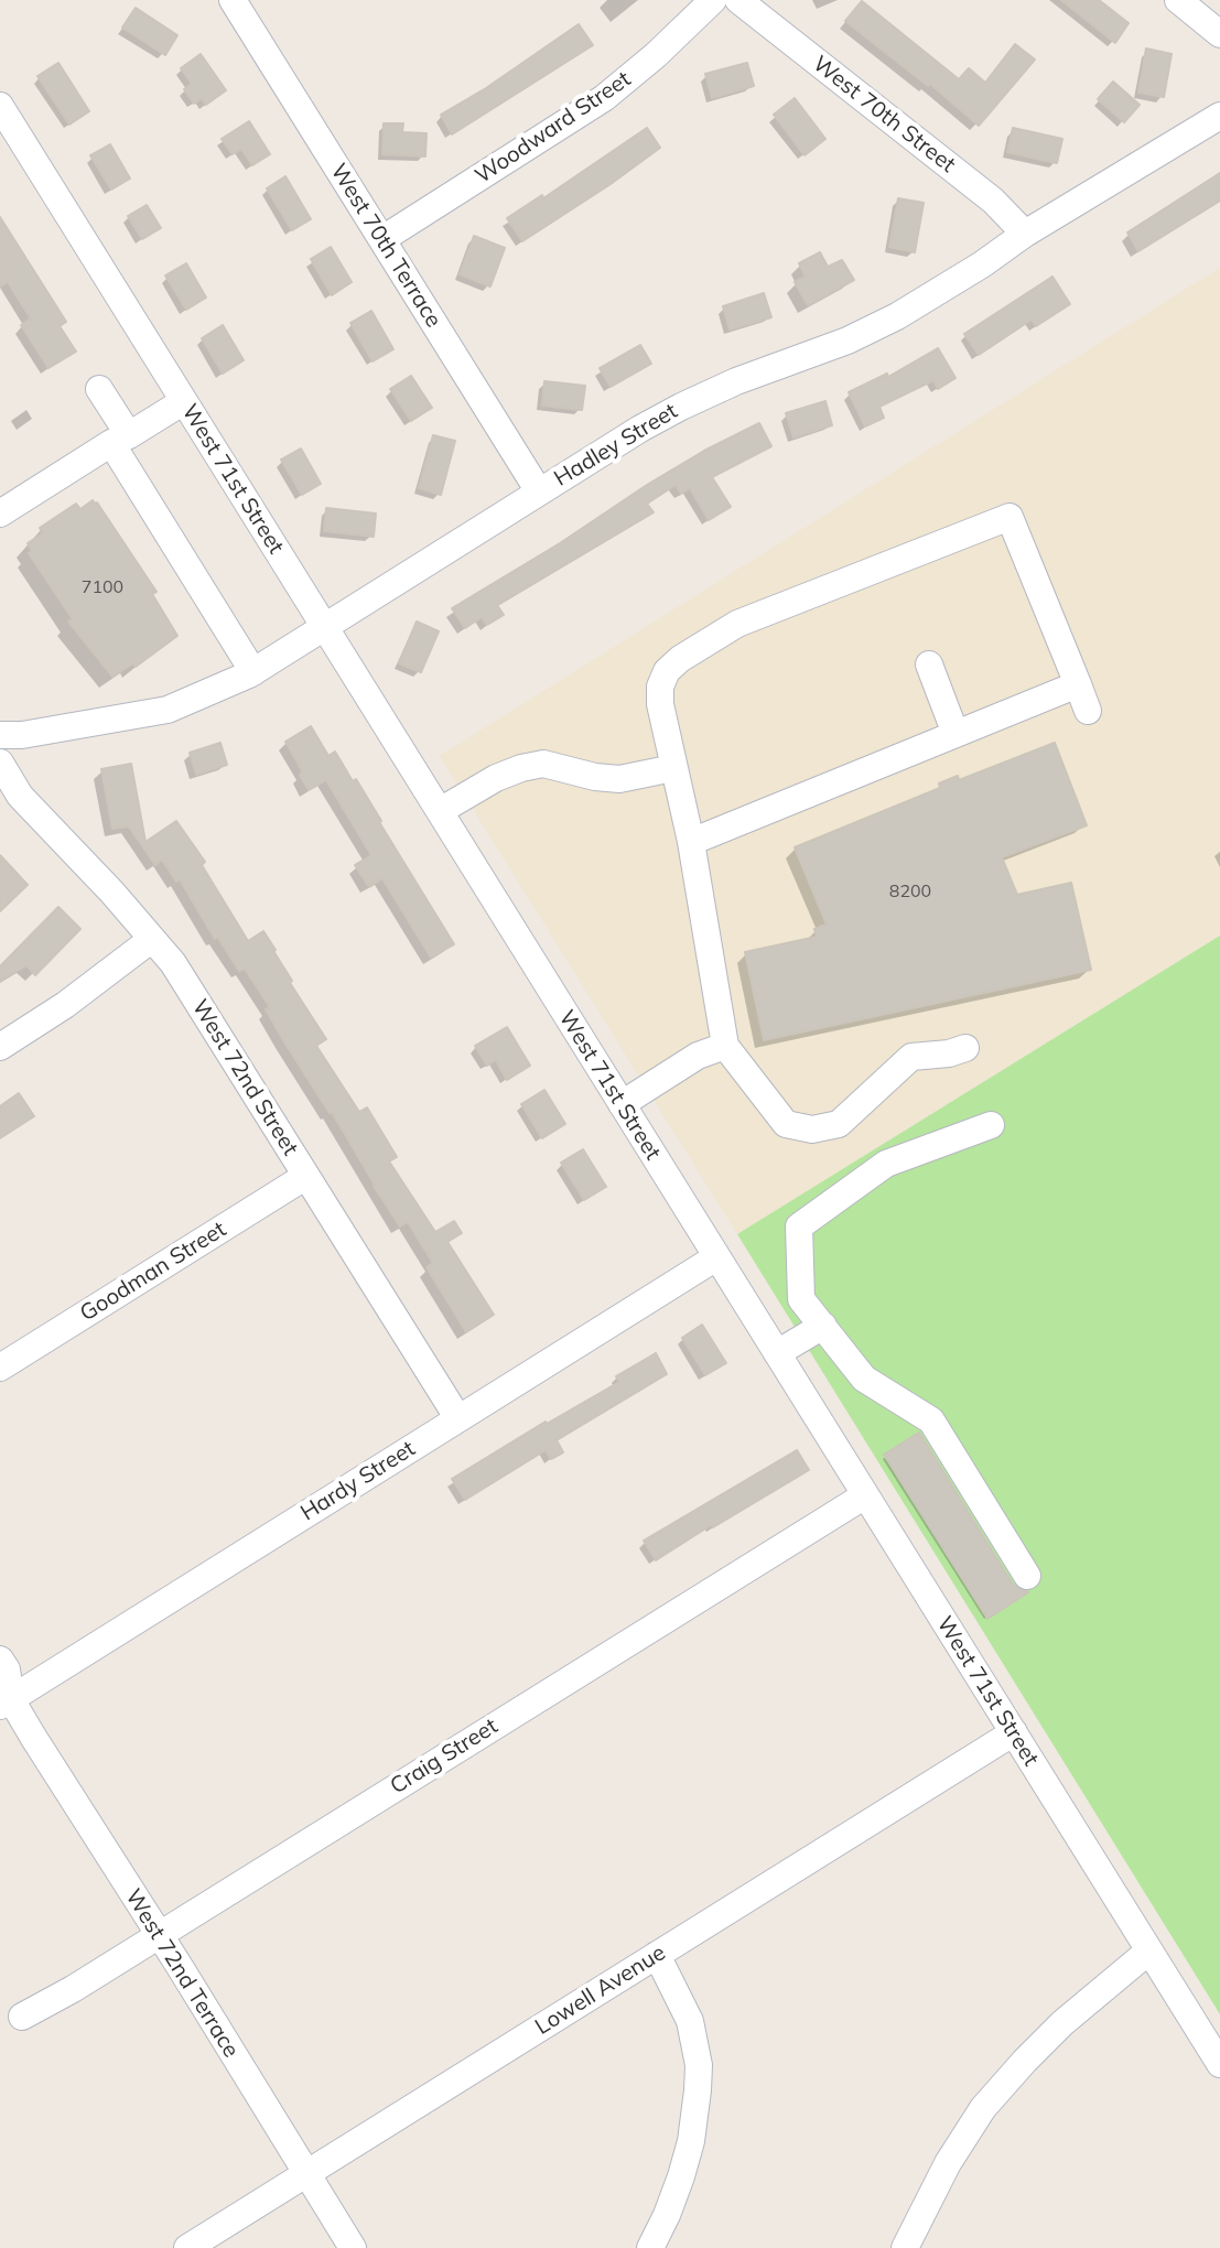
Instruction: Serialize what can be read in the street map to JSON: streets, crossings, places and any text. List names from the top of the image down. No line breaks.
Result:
{"streets":{"street":["West 70th Street","Woodward Street","West 70th Terrace","Hadley Street","West 71st Street","West 72nd Street","Goodman Street","Hardy Street","Craig Street","West 72nd Terrace","Lowell Avenue"]},"crossings":[["West 70th Street","Hadley Street"],["Woodward Street","West 70th Terrace"],["West 70th Terrace","Hadley Street"],["Hadley Street","West 71st Street"],["West 71st Street","Hardy Street"],["West 71st Street","Craig Street"],["West 71st Street","Lowell Avenue"],["West 72nd Street","Goodman Street"],["West 72nd Street","Hardy Street"],["Hardy Street","West 72nd Terrace"],["Craig Street","West 72nd Terrace"],["West 72nd Terrace","Lowell Avenue"]],"house_numbers":["7100","8200"]}
